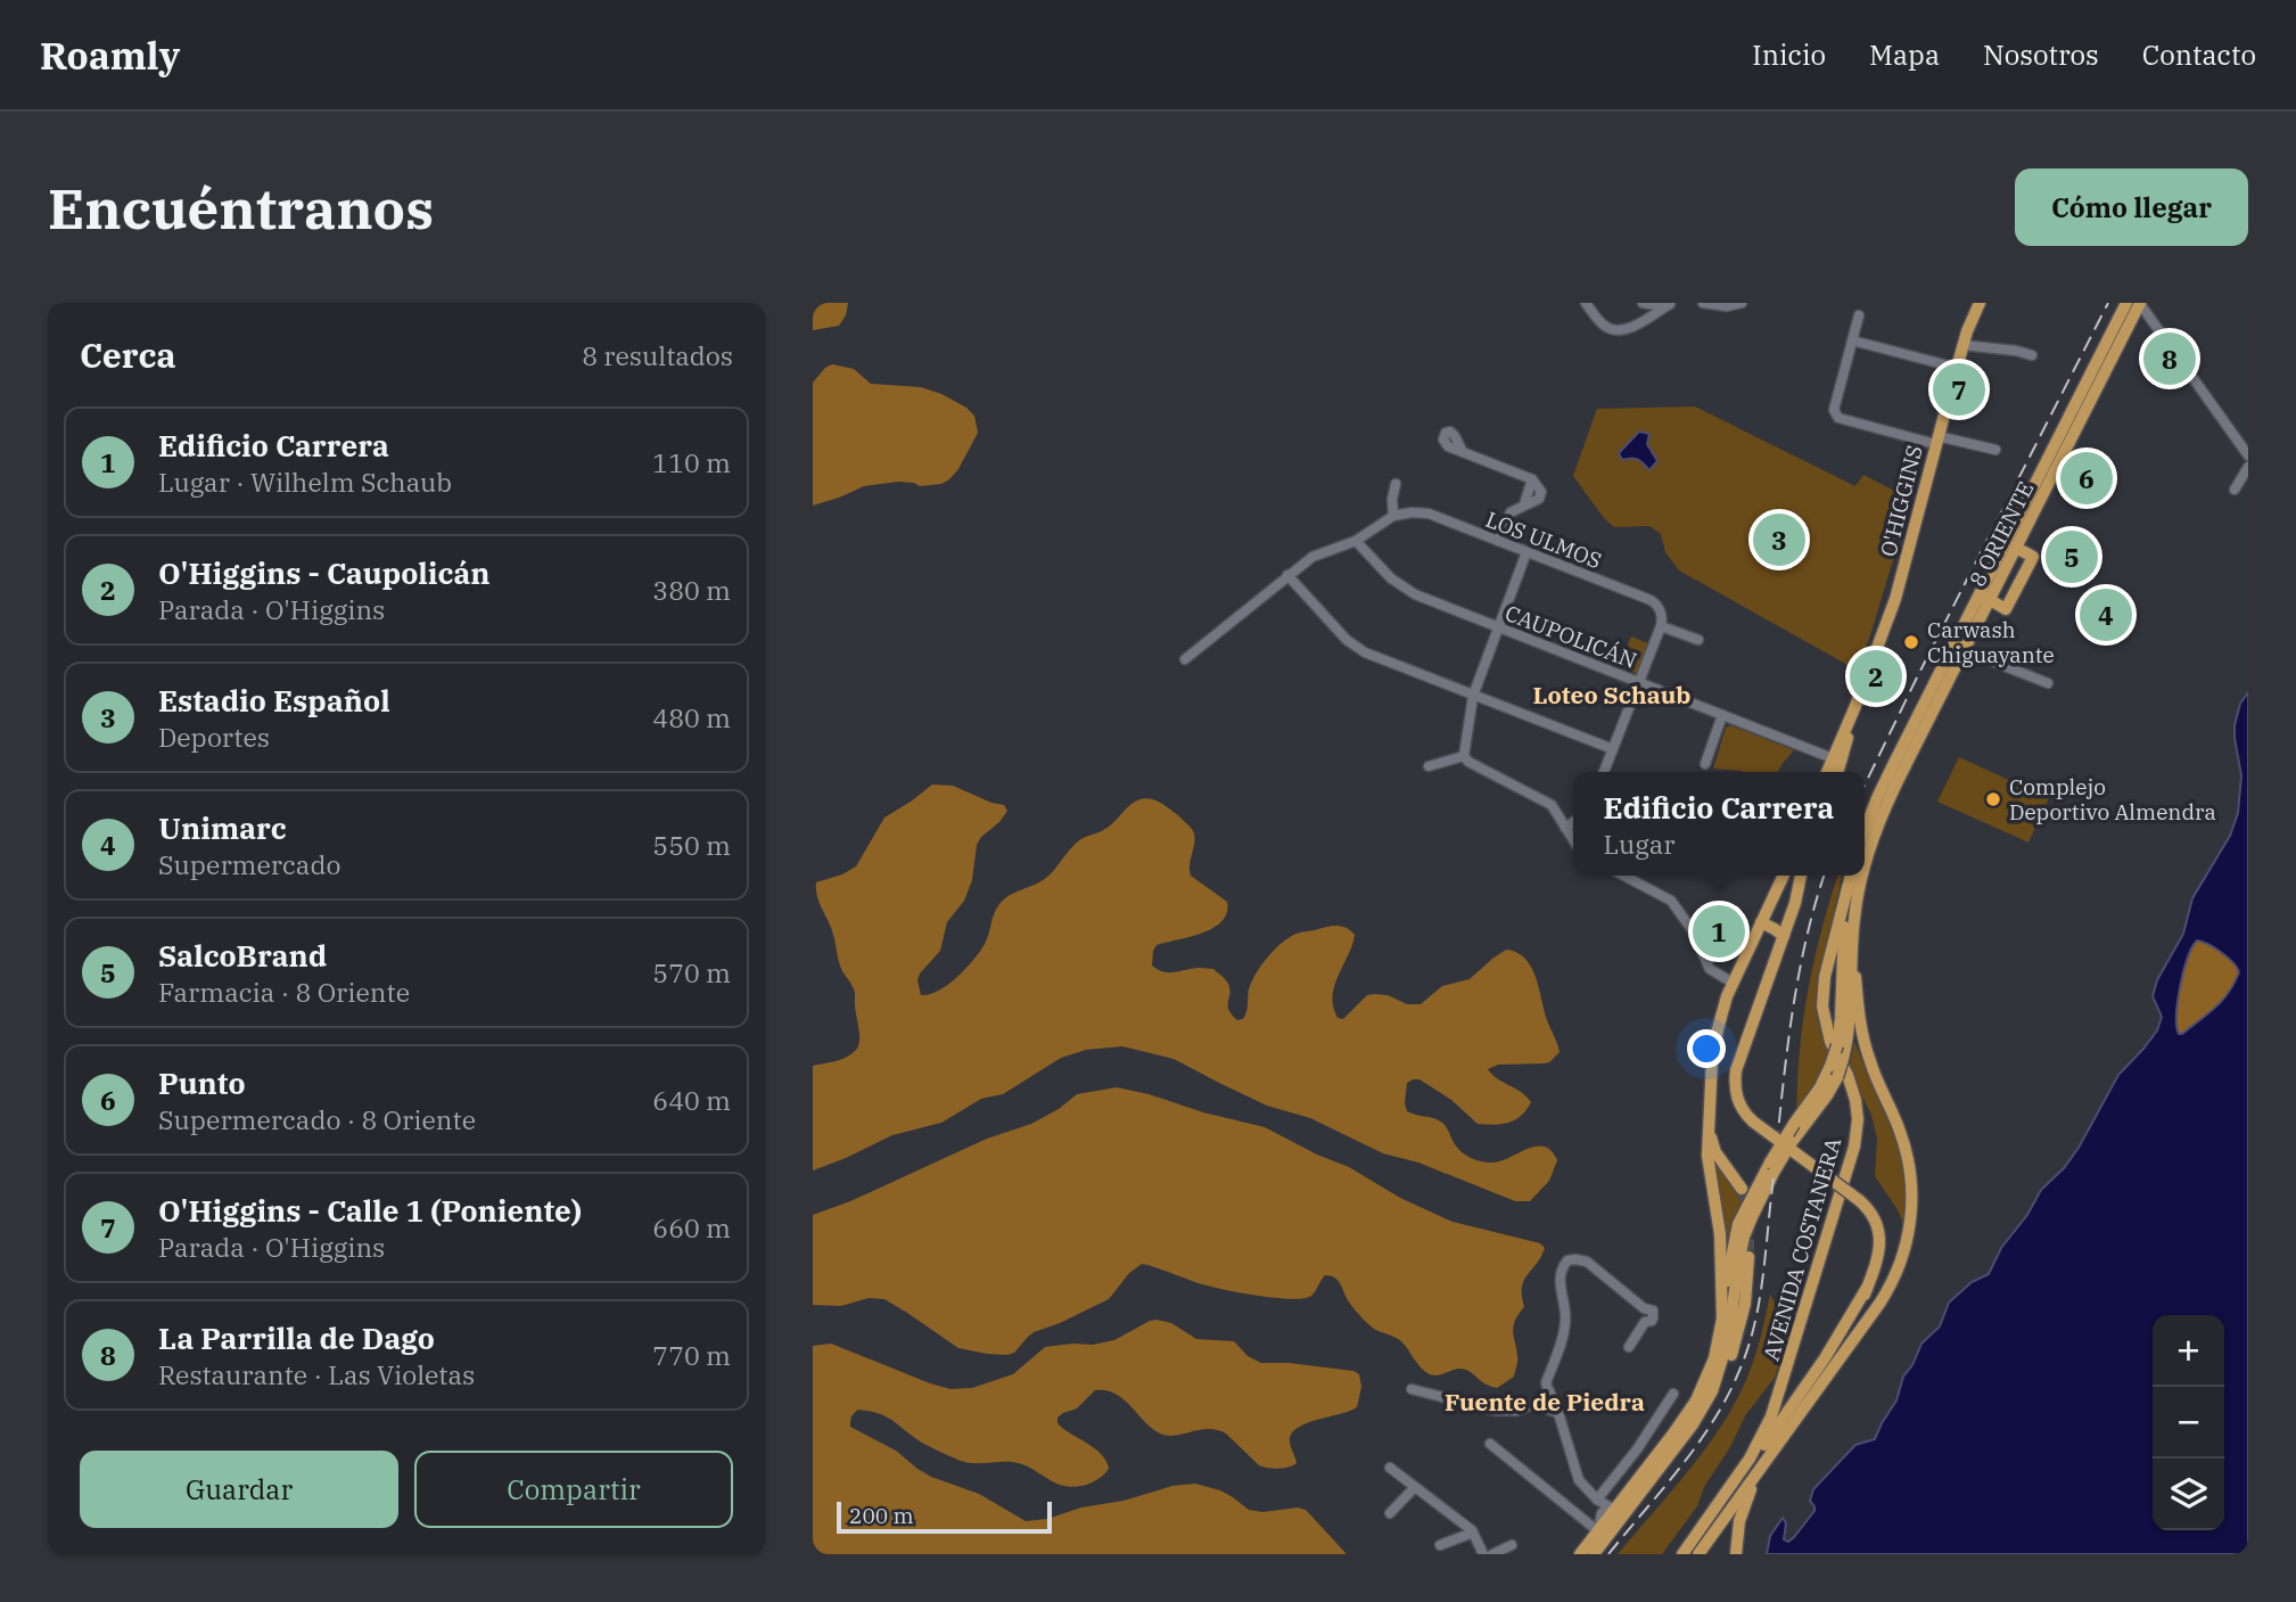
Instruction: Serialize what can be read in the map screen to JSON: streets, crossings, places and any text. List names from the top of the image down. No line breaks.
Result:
{"streets":{"main road":["O'HIGGINS","8 ORIENTE","AVENIDA COSTANERA"],"street":["LOS ULMOS","CAUPOLICÁN"]},"crossings":[["O'HIGGINS","CAUPOLICÁN"]],"districts":["Loteo Schaub","Fuente de Piedra"],"places":["Carwash Chiguayante","Complejo Deportivo Almendra"],"scale_bar":"200 m","page":{"header":"Roamly","nav":["Inicio","Mapa","Nosotros","Contacto"],"buttons":["Cómo llegar",["Guardar","Compartir"]],"title":"Encuéntranos","heading":["Cerca","8 resultados"],"pins":["8","7","6","3","5","4","2","1"],"list":[{"mark":"1","name":"Edificio Carrera","note":"Lugar · Wilhelm Schaub","value":"110 m"},{"mark":"2","name":"O'Higgins - Caupolicán","note":"Parada · O'Higgins","value":"380 m"},{"mark":"3","name":"Estadio Español","note":"Deportes","value":"480 m"},{"mark":"4","name":"Unimarc","note":"Supermercado","value":"550 m"},{"mark":"5","name":"SalcoBrand","note":"Farmacia · 8 Oriente","value":"570 m"},{"mark":"6","name":"Punto","note":"Supermercado · 8 Oriente","value":"640 m"},{"mark":"7","name":"O'Higgins - Calle 1 (Poniente)","note":"Parada · O'Higgins","value":"660 m"},{"mark":"8","name":"La Parrilla de Dago","note":"Restaurante · Las Violetas","value":"770 m"}],"popup":["Edificio Carrera","Lugar"],"map_buttons":["+","−"],"scale":"200 m"}}
